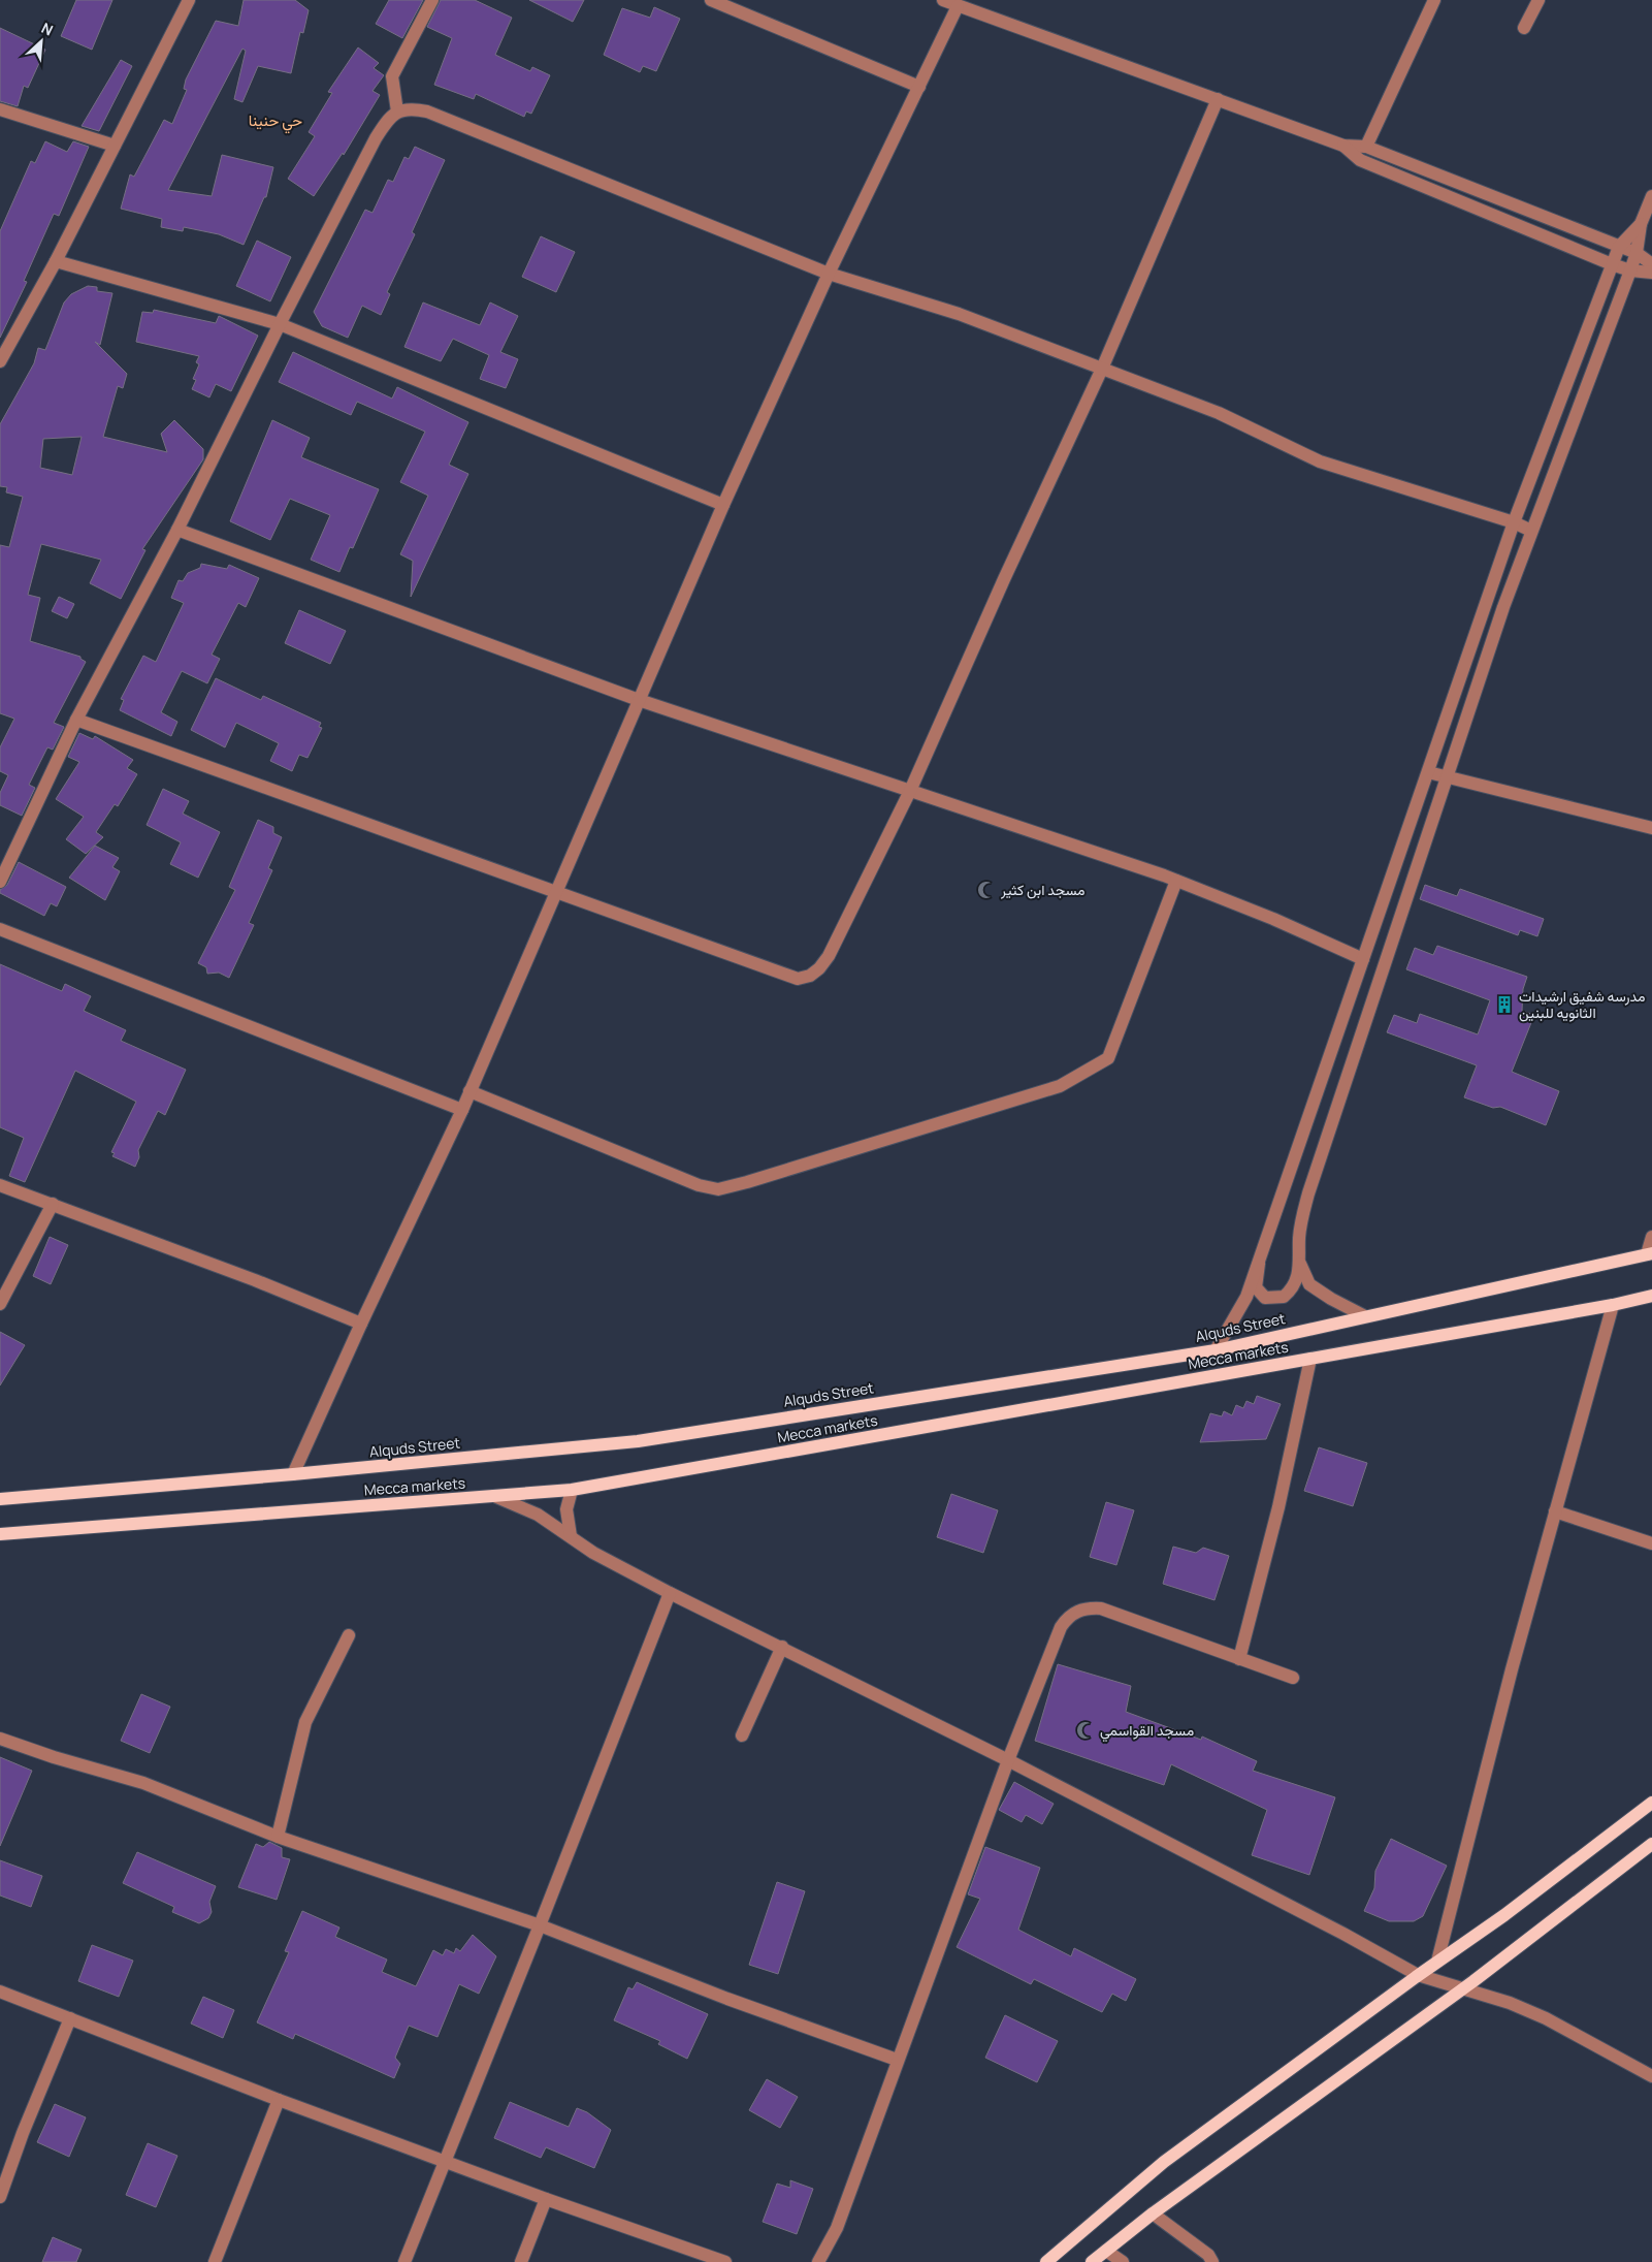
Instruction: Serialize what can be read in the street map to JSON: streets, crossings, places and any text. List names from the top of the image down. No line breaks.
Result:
{"streets":{"main road":["Alquds Street","Mecca markets"]},"districts":["حي حنينا"],"places":{"mosque":["مسجد ابن كثير","مسجد القواسمي"],"building":["مدرسه شفيق ارشيدات الثانويه للبنين"]},"north":"top right"}
